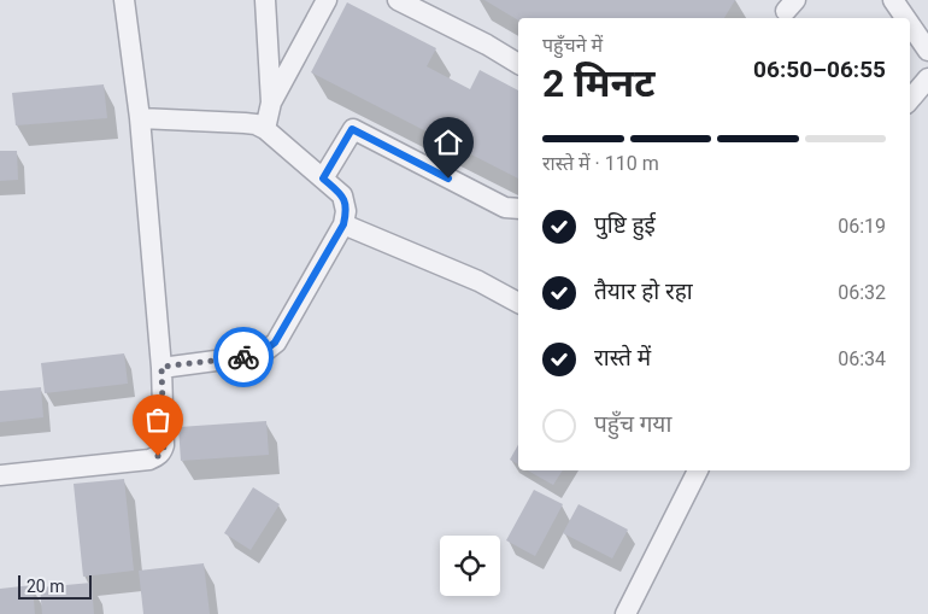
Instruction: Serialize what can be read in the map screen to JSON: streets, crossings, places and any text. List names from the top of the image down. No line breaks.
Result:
{"scale_bar":"20 m","page":{"heading":["2 मिनट","पहुँचने में","06:50–06:55"],"bar":"रास्ते में · 110 m","list":[["पुष्टि हुई","06:19"],["तैयार हो रहा","06:32"],["रास्ते में","06:34"],"पहुँच गया"],"scale":"20 m"}}
